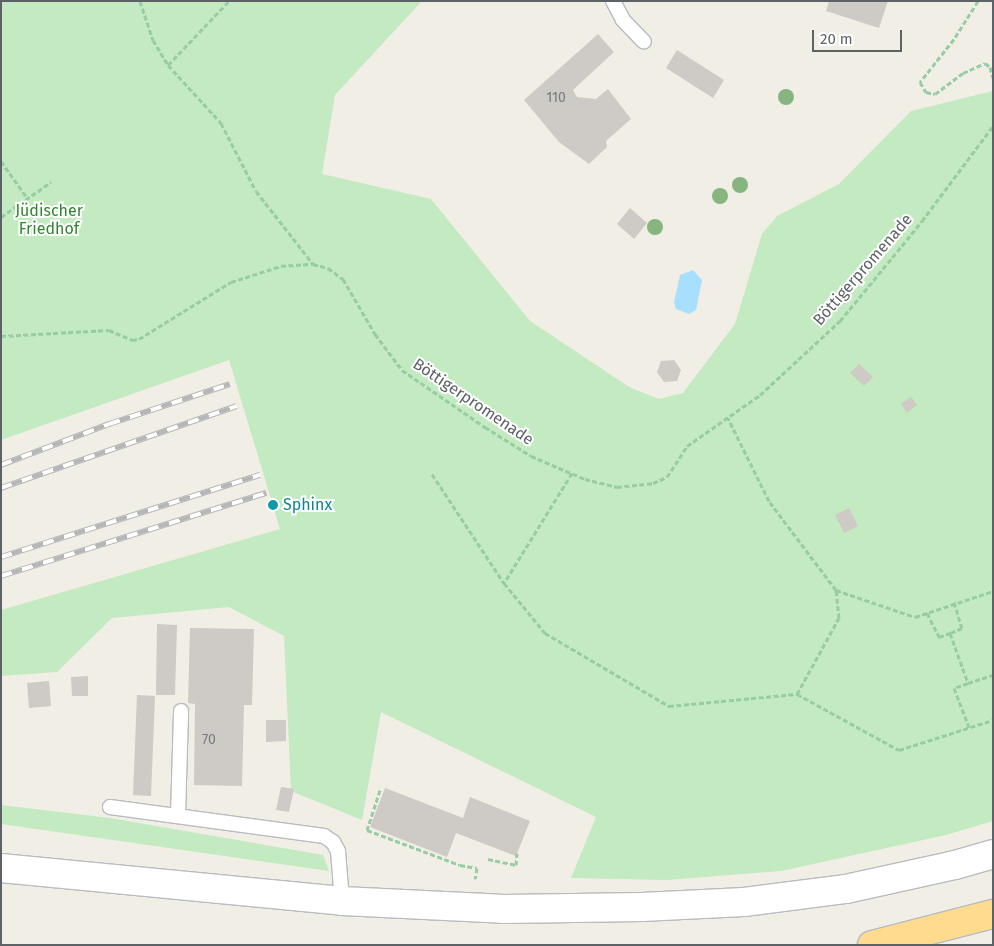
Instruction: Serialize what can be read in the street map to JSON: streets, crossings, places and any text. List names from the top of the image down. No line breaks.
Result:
{"streets":{"path":["Böttigerpromenade"]},"parks":["Jüdischer Friedhof"],"places":["Sphinx"],"house_numbers":["110","70"],"scale_bar":"20 m"}
